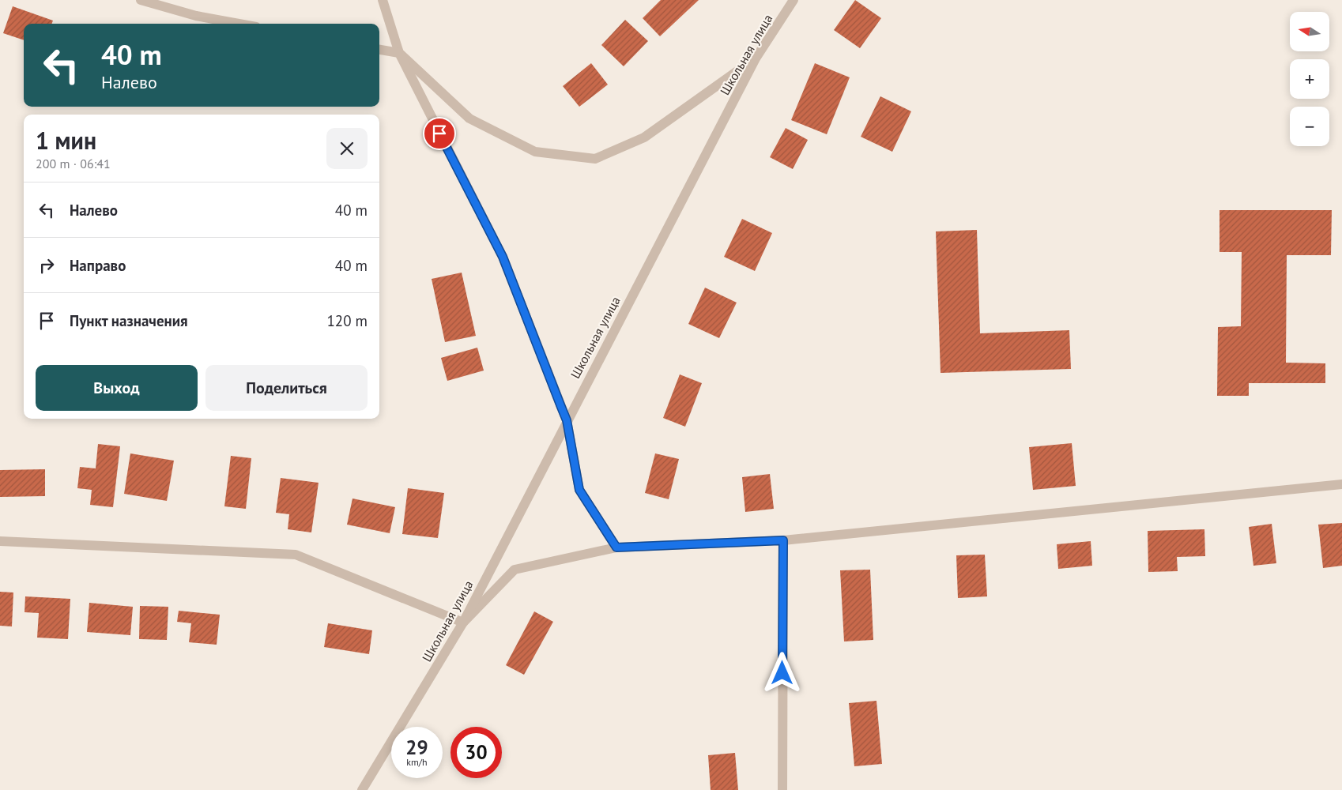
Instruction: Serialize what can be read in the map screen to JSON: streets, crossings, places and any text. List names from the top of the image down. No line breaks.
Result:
{"streets":{"street":["Школьная улица"]},"north":"left","page":{"map_buttons":["+","−"],"turn":["40 m","Налево"],"heading":["1 мин","200 m · 06:41"],"list":[{"name":"Налево","value":"40 m"},{"name":"Направо","value":"40 m"},{"name":"Пункт назначения","value":"120 m"}],"buttons":["Выход","Поделиться"],"speed":"29 km/h","limit":"30"}}
